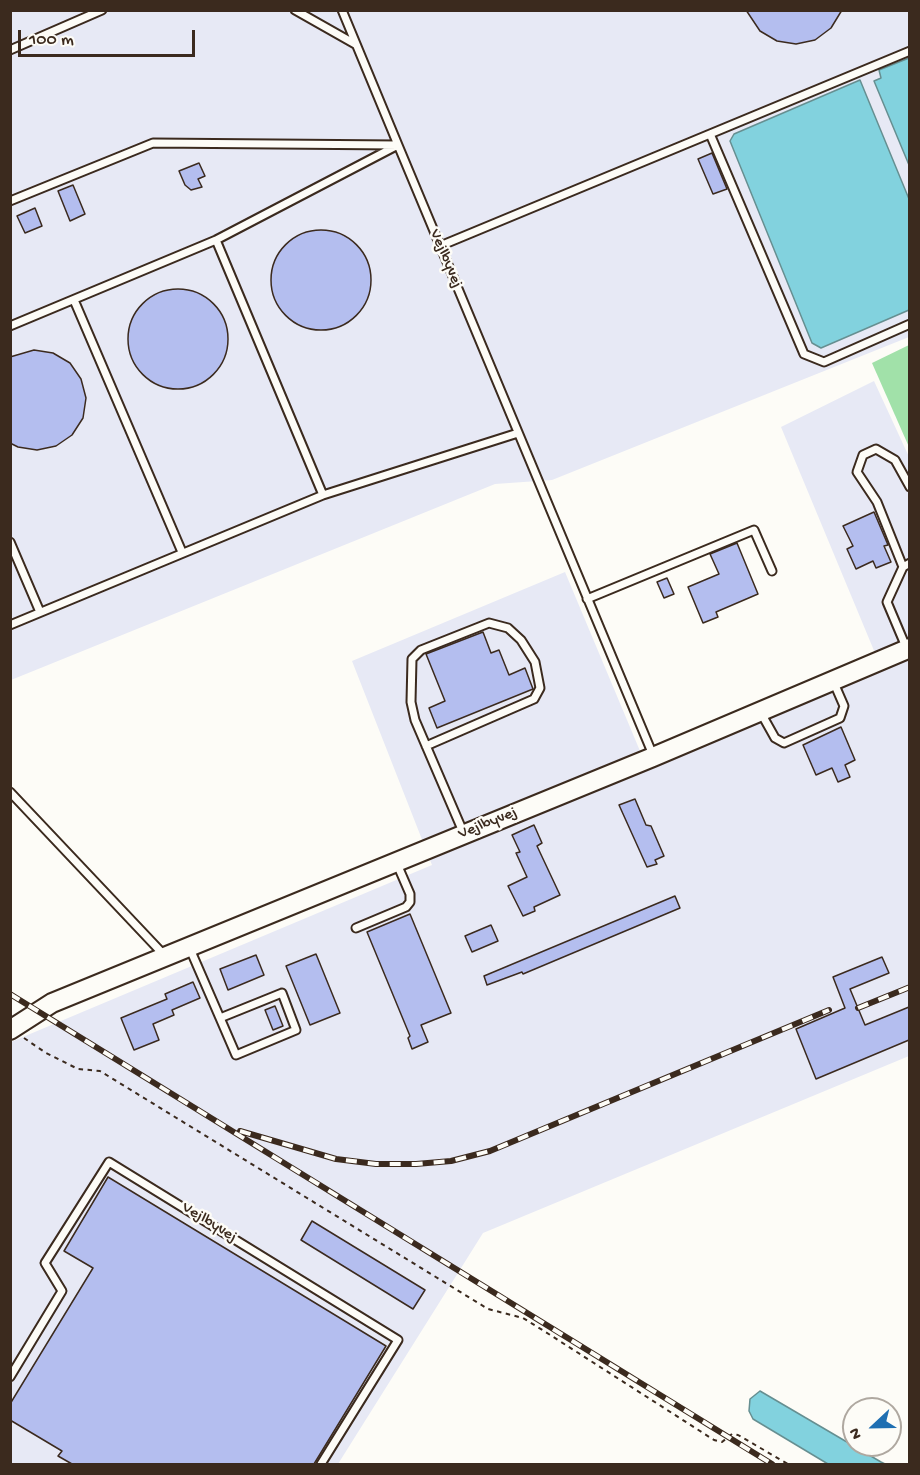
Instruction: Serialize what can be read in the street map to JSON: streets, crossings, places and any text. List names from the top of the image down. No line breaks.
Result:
{"streets":{"street":["Vejlbyvej"]},"scale_bar":"100 m","north":"left"}
